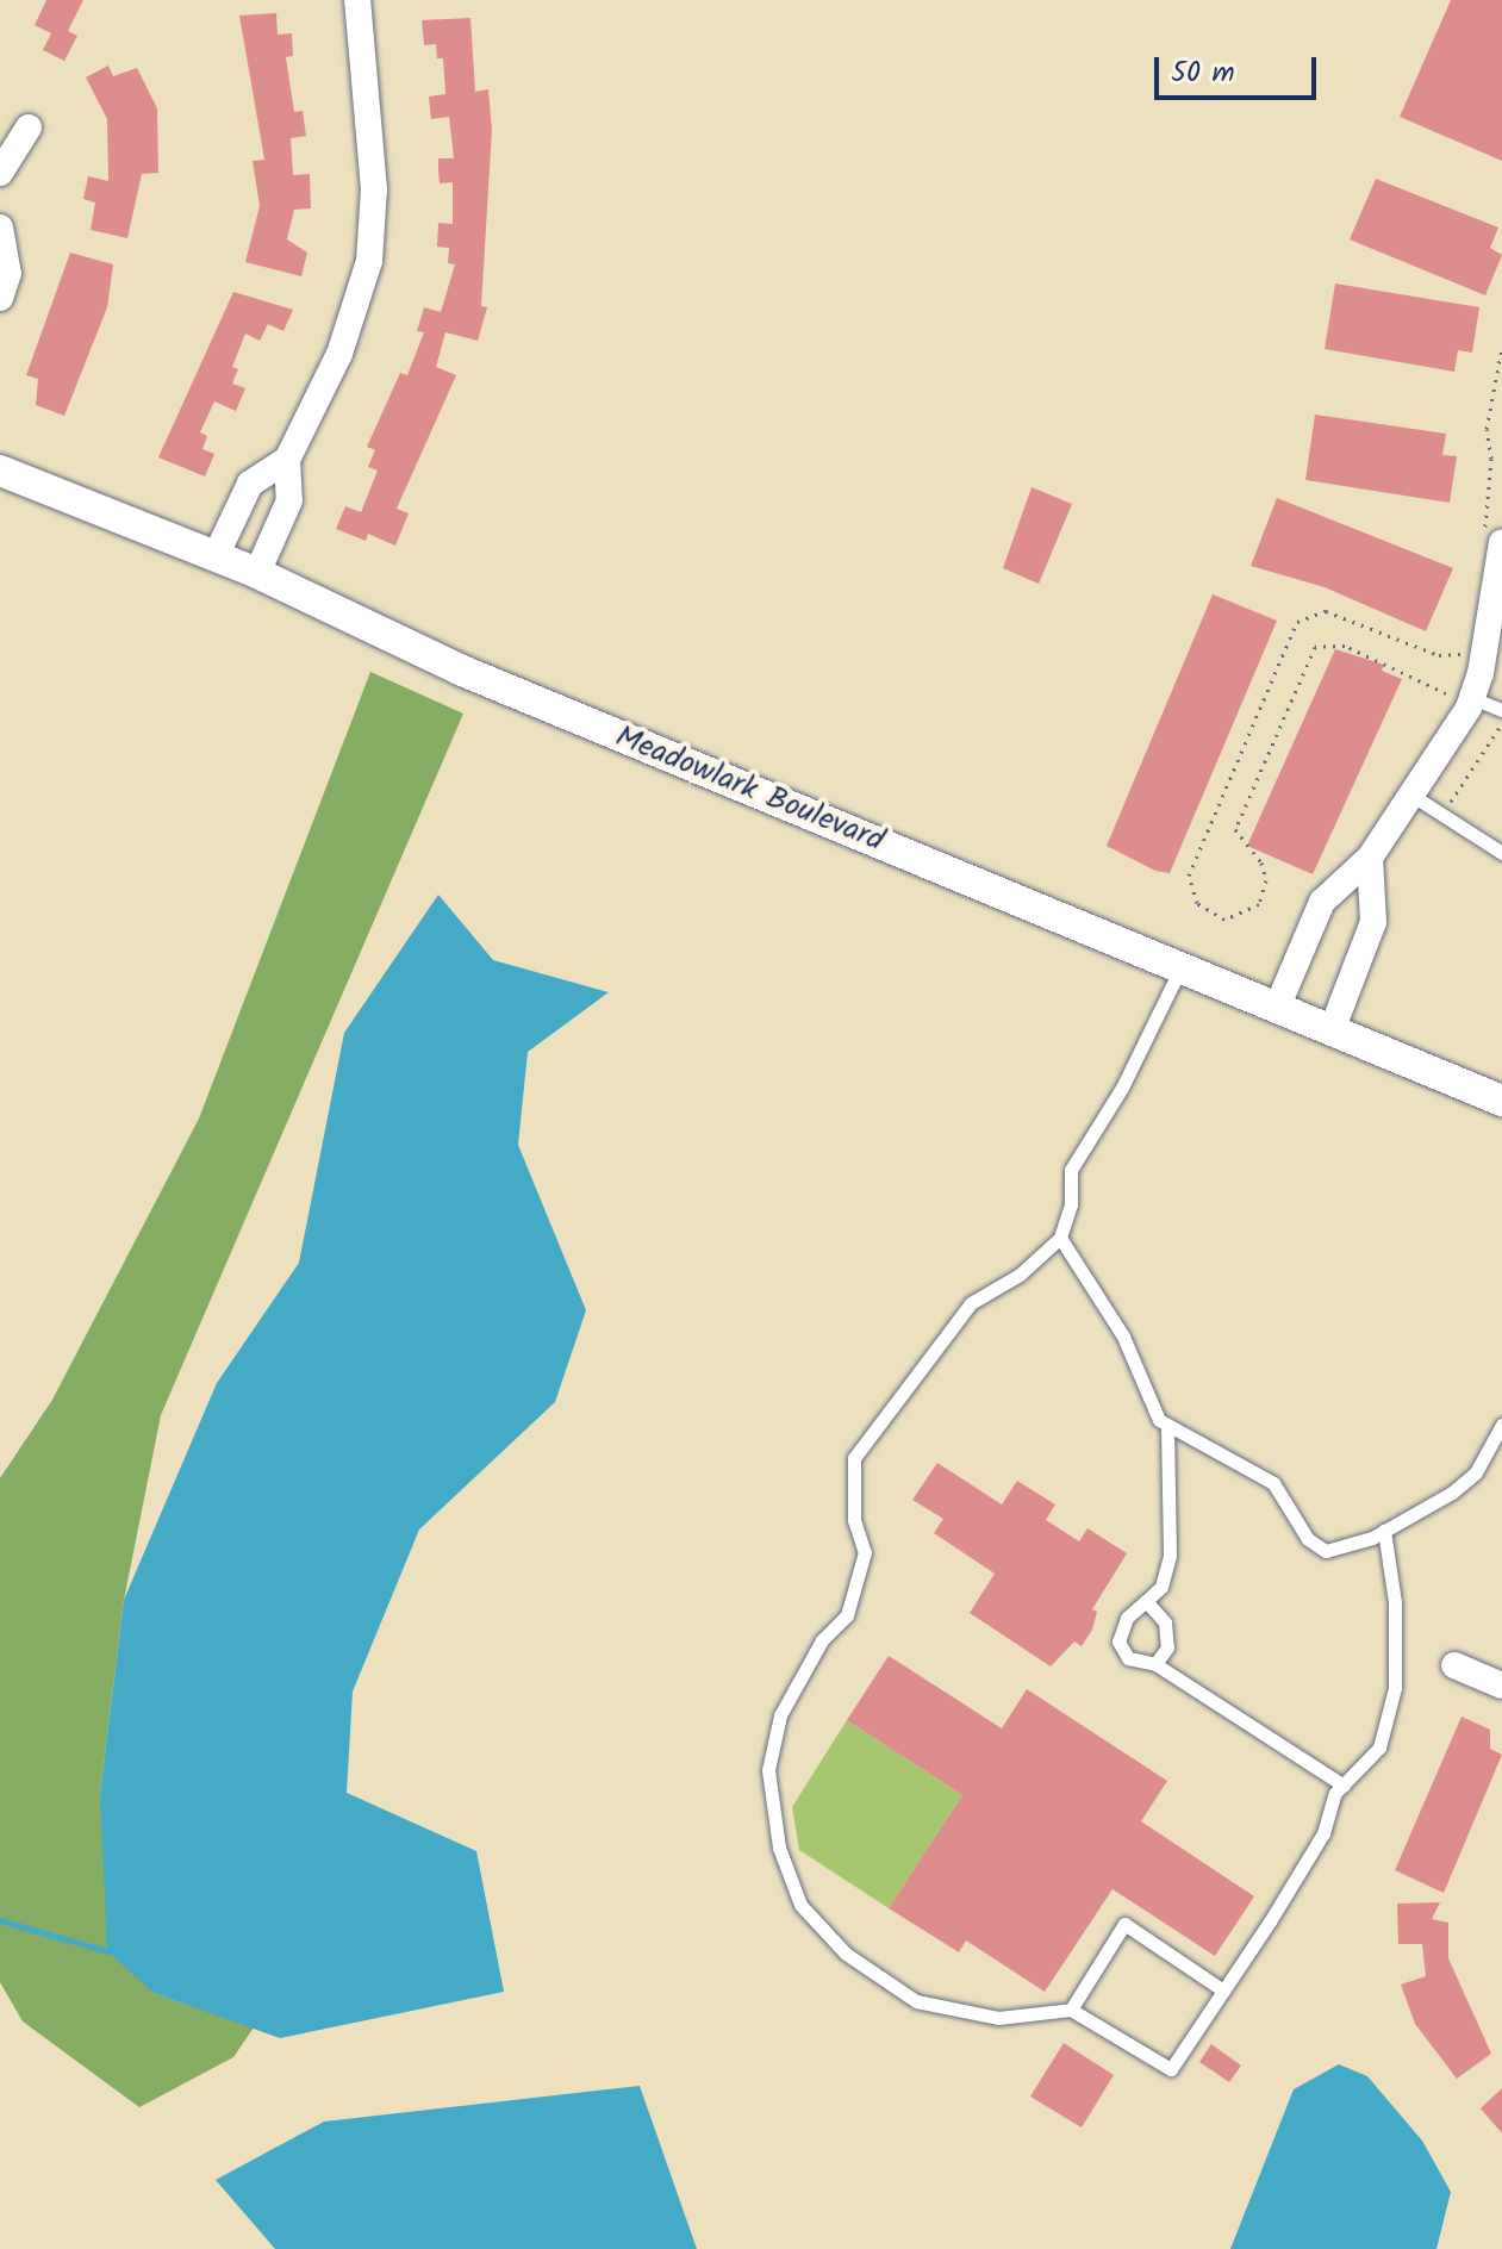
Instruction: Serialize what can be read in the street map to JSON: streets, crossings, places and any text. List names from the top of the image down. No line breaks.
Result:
{"streets":{"street":["Meadowlark Boulevard"]},"scale_bar":"50 m"}
